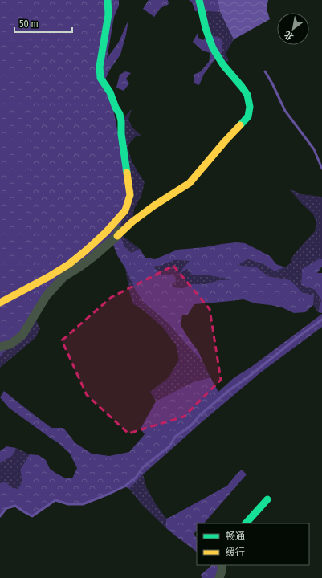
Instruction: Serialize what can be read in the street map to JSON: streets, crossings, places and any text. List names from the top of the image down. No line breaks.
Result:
{"legend":["畅通","缓行"],"scale_bar":"50 m","north":"bottom left"}
